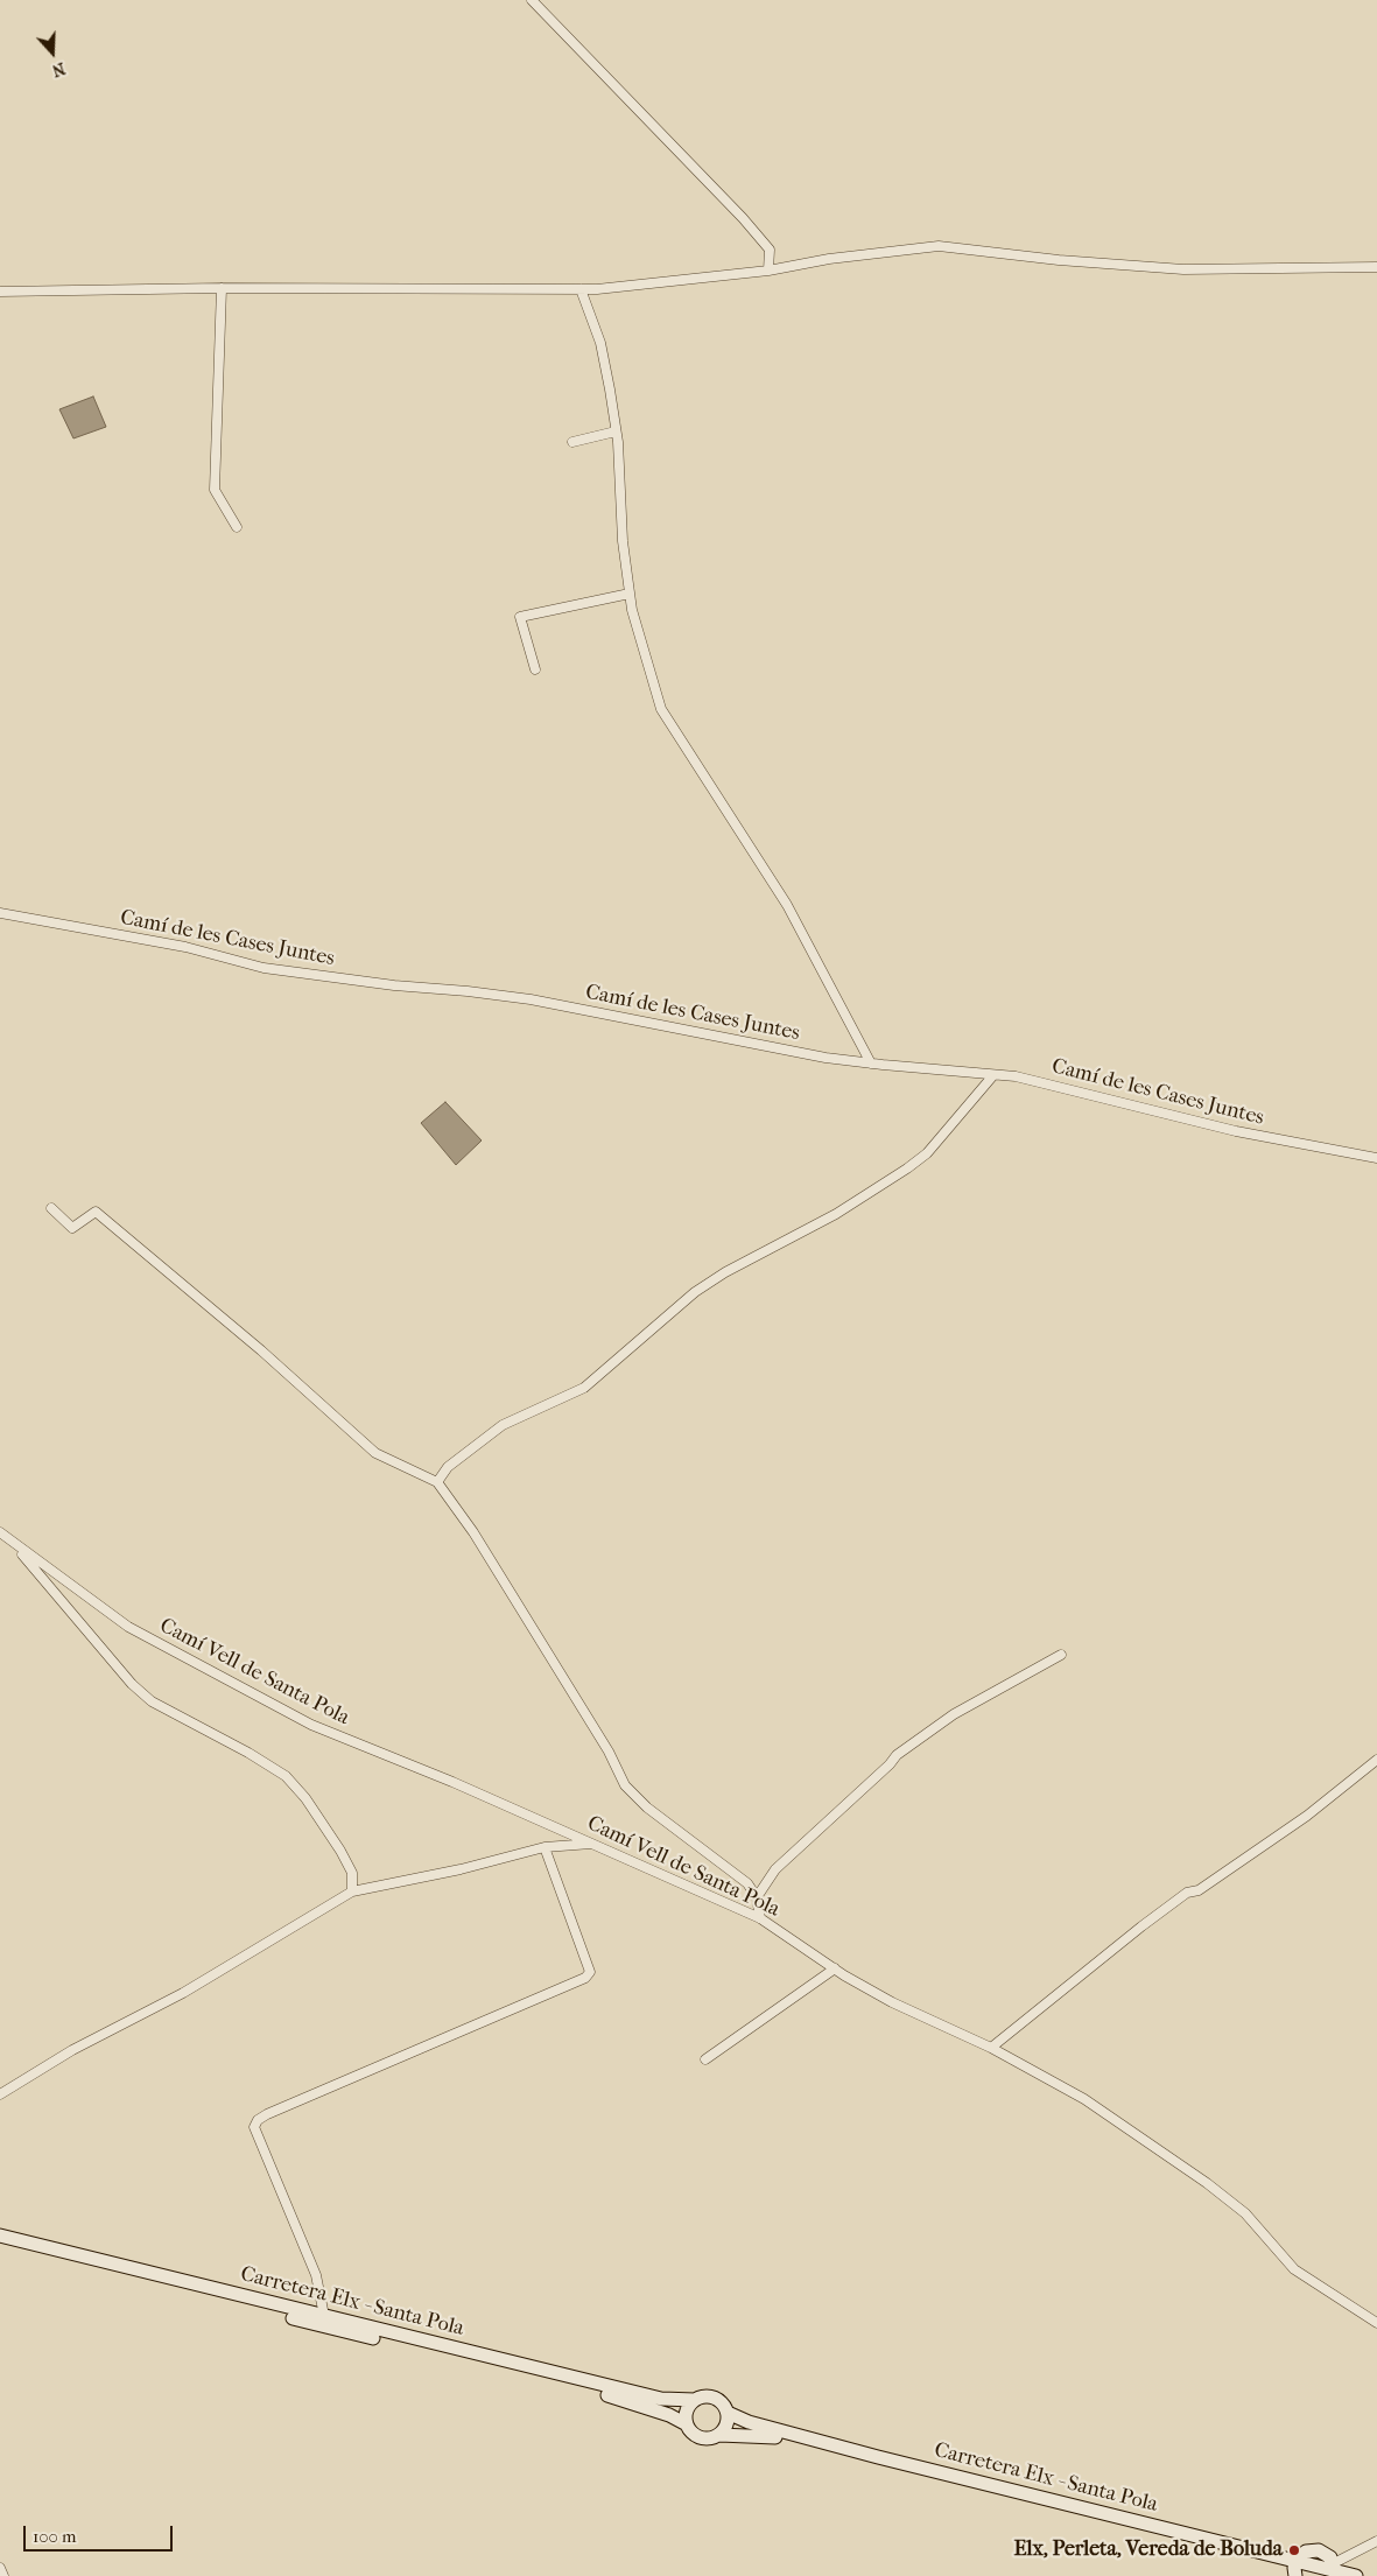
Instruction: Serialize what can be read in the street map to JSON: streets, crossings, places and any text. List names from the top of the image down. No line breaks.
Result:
{"streets":{"main road":["Carretera Elx - Santa Pola"],"street":["Camí de les Cases Juntes","Camí Vell de Santa Pola"]},"places":["Elx, Perleta, Vereda de Boluda"],"scale_bar":"100 m","north":"bottom"}
